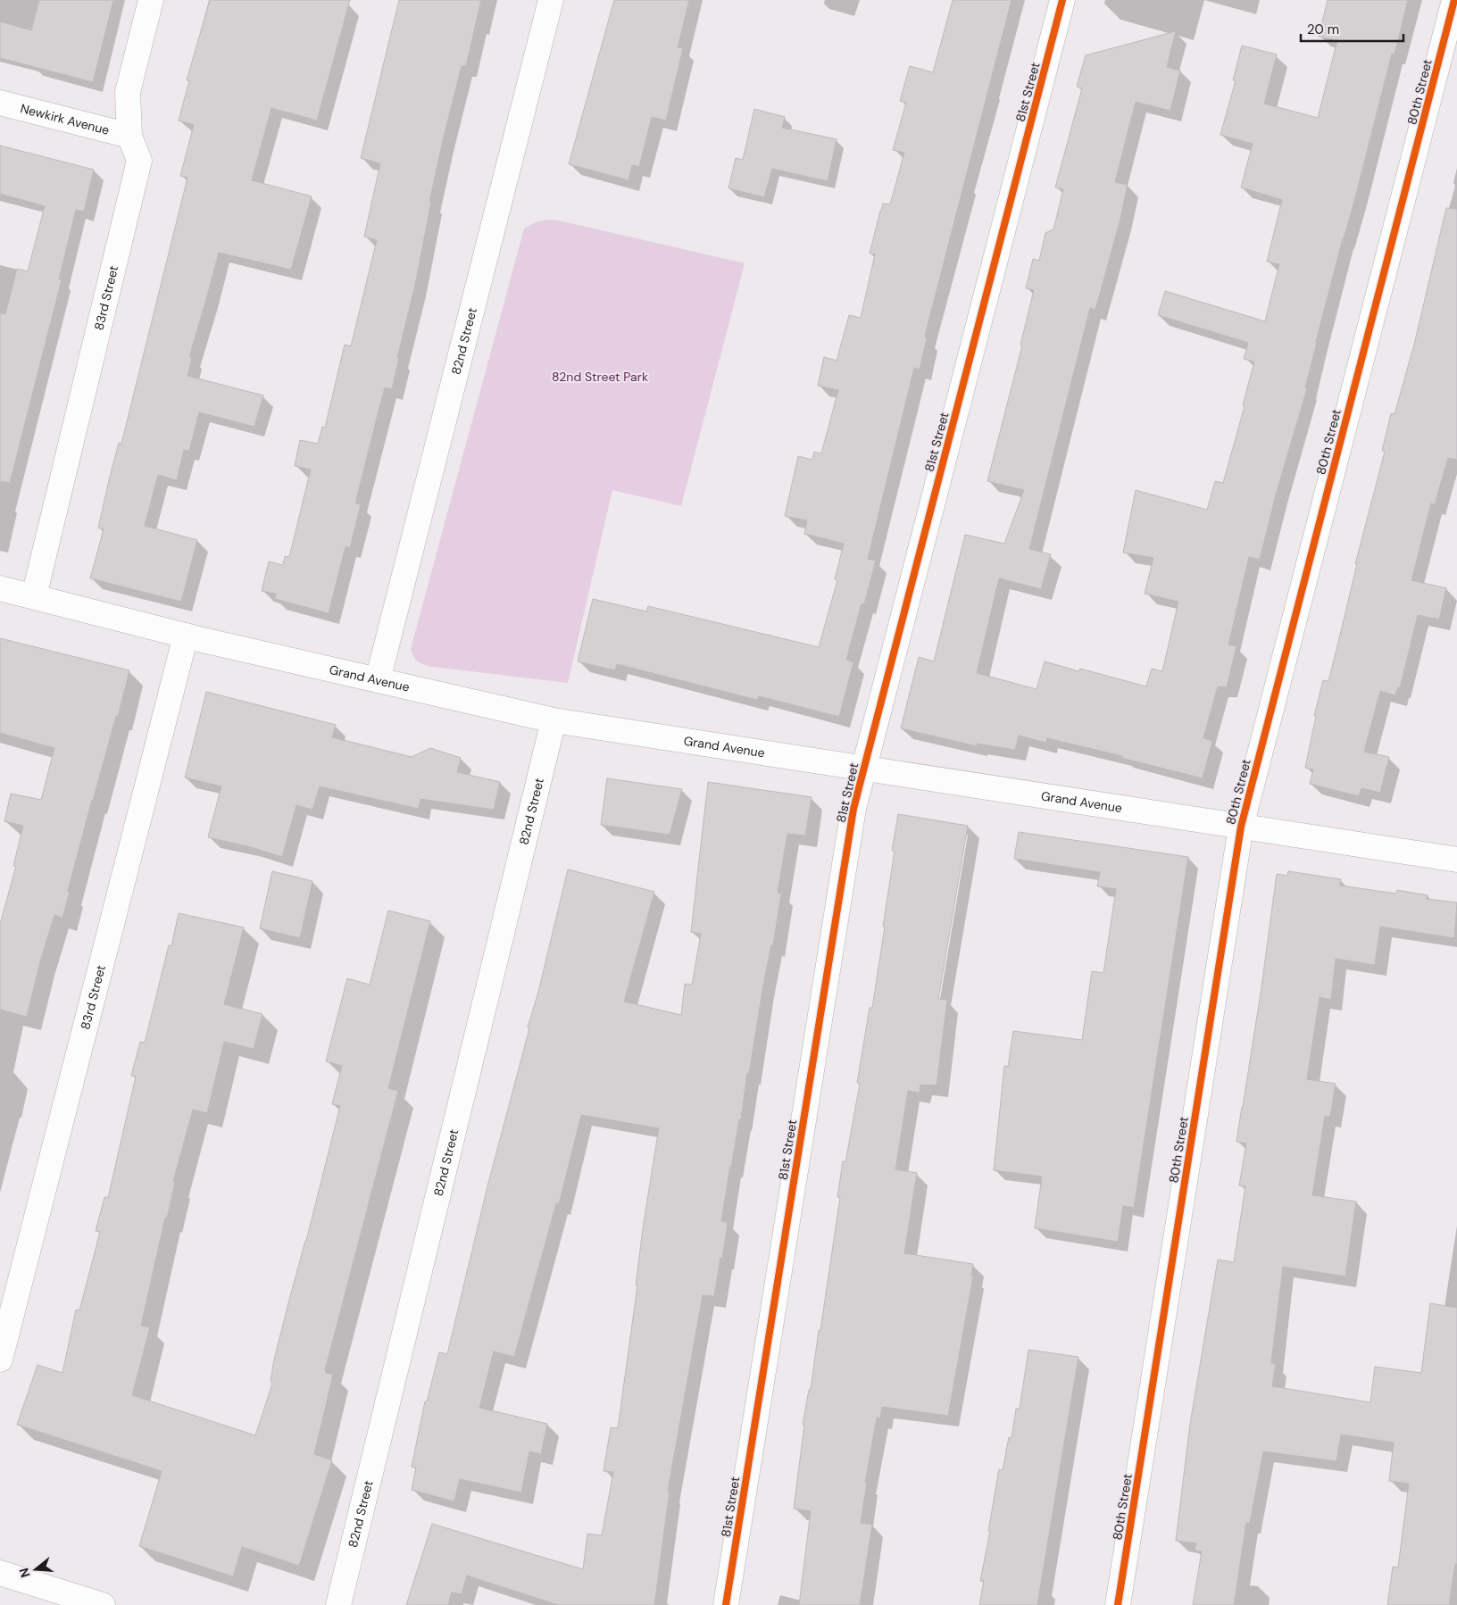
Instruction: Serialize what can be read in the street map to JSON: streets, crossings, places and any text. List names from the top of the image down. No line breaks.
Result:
{"streets":{"street":["81st Street","80th Street","Newkirk Avenue","83rd Street","82nd Street","Grand Avenue"]},"crossings":[["81st Street","Grand Avenue"],["80th Street","Grand Avenue"],["Newkirk Avenue","83rd Street"],["83rd Street","Grand Avenue"],["82nd Street","Grand Avenue"]],"parks":["82nd Street Park"],"scale_bar":"20 m","north":"left"}
